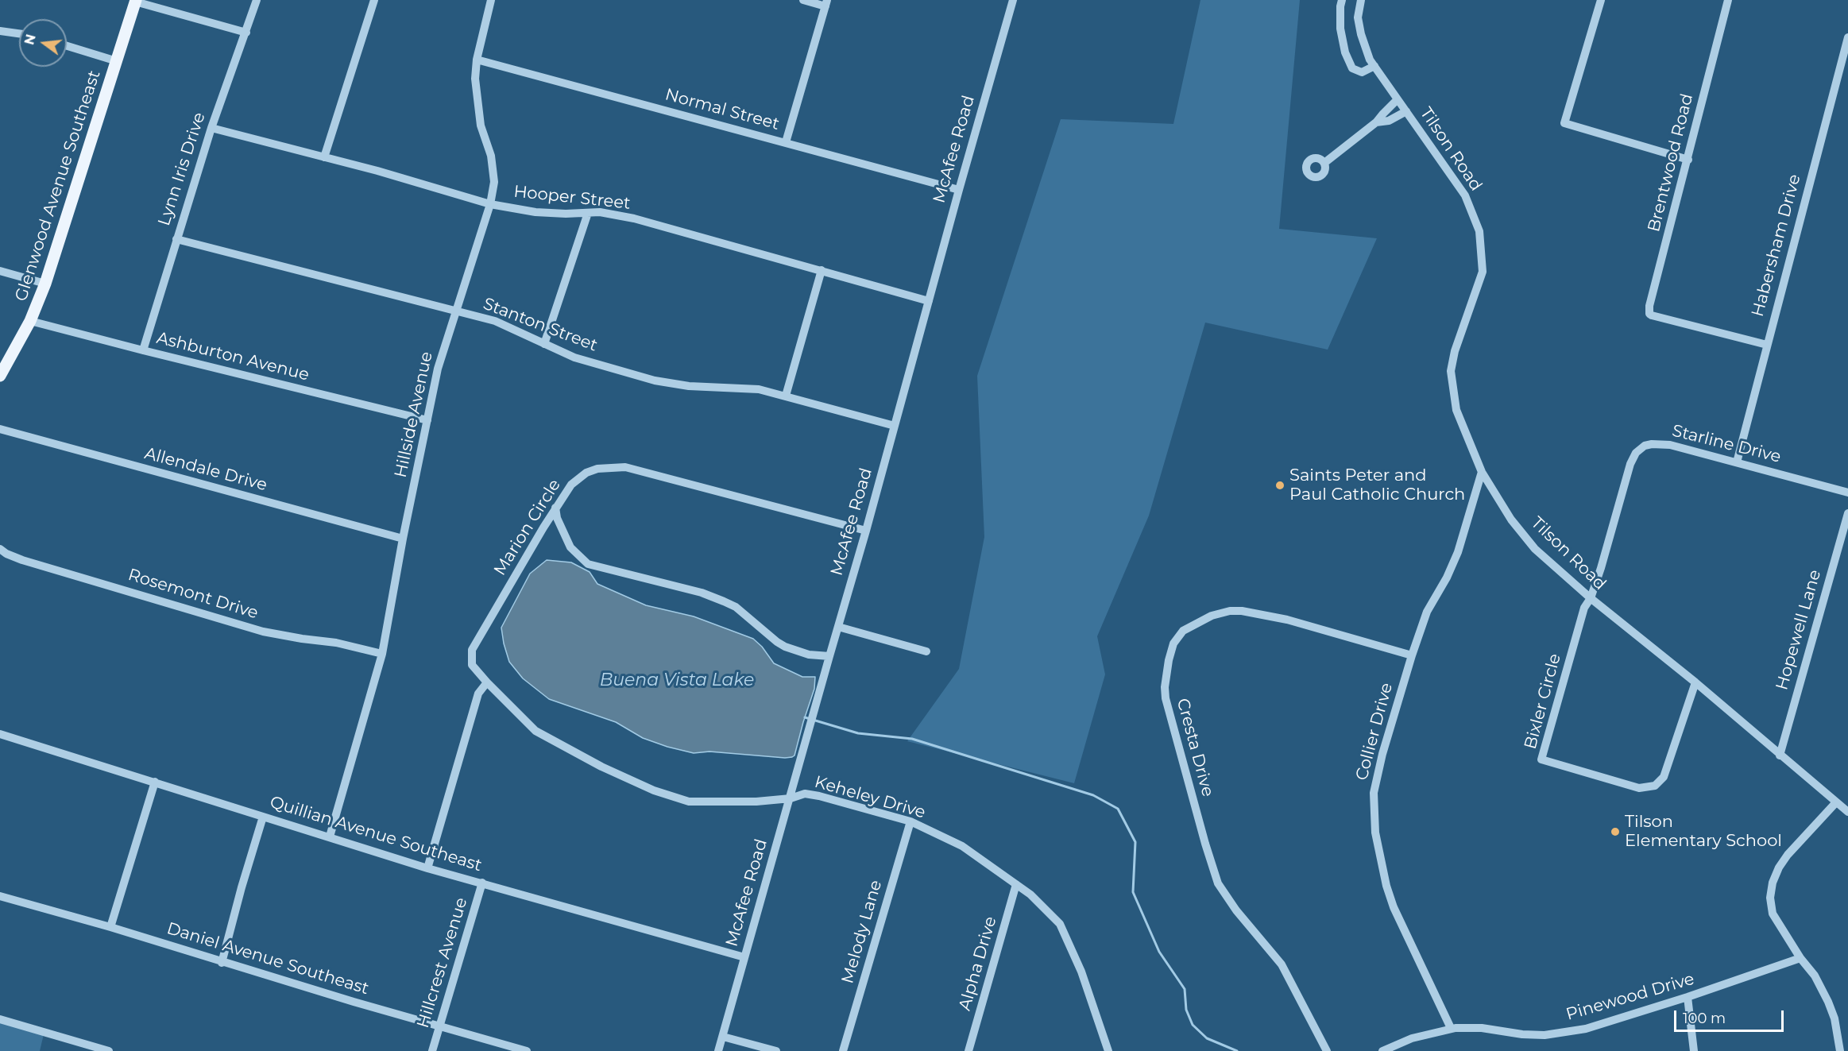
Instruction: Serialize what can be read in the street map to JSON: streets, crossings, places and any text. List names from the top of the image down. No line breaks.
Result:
{"streets":{"main road":["Glenwood Avenue Southeast"],"street":["Normal Street","McAfee Road","Tilson Road","Brentwood Road","Lynn Iris Drive","Hooper Street","Habersham Drive","Stanton Street","Ashburton Avenue","Hillside Avenue","Starline Drive","Allendale Drive","Marion Circle","Rosemont Drive","Hopewell Lane","Bixler Circle","Collier Drive","Cresta Drive","Keheley Drive","Quillian Avenue Southeast","Melody Lane","Daniel Avenue Southeast","Hillcrest Avenue","Alpha Drive","Pinewood Drive"]},"crossings":[["Normal Street","McAfee Road"],["Normal Street","Hillside Avenue"],["McAfee Road","Hooper Street"],["McAfee Road","Stanton Street"],["McAfee Road","Marion Circle"],["McAfee Road","Keheley Drive"],["McAfee Road","Quillian Avenue Southeast"],["Tilson Road","Starline Drive"],["Tilson Road","Hopewell Lane"],["Tilson Road","Bixler Circle"],["Tilson Road","Collier Drive"],["Brentwood Road","Habersham Drive"],["Lynn Iris Drive","Hooper Street"],["Lynn Iris Drive","Stanton Street"],["Lynn Iris Drive","Ashburton Avenue"],["Glenwood Avenue Southeast","Ashburton Avenue"],["Hooper Street","Hillside Avenue"],["Habersham Drive","Starline Drive"],["Stanton Street","Hillside Avenue"],["Ashburton Avenue","Hillside Avenue"],["Hillside Avenue","Allendale Drive"],["Hillside Avenue","Rosemont Drive"],["Hillside Avenue","Quillian Avenue Southeast"],["Starline Drive","Bixler Circle"],["Marion Circle","Keheley Drive"],["Collier Drive","Cresta Drive"],["Collier Drive","Pinewood Drive"],["Keheley Drive","Melody Lane"],["Keheley Drive","Alpha Drive"],["Quillian Avenue Southeast","Hillcrest Avenue"],["Daniel Avenue Southeast","Hillcrest Avenue"]],"water":["Buena Vista Lake"],"places":["Saints Peter and Paul Catholic Church","Tilson Elementary School"],"scale_bar":"100 m","north":"left"}
